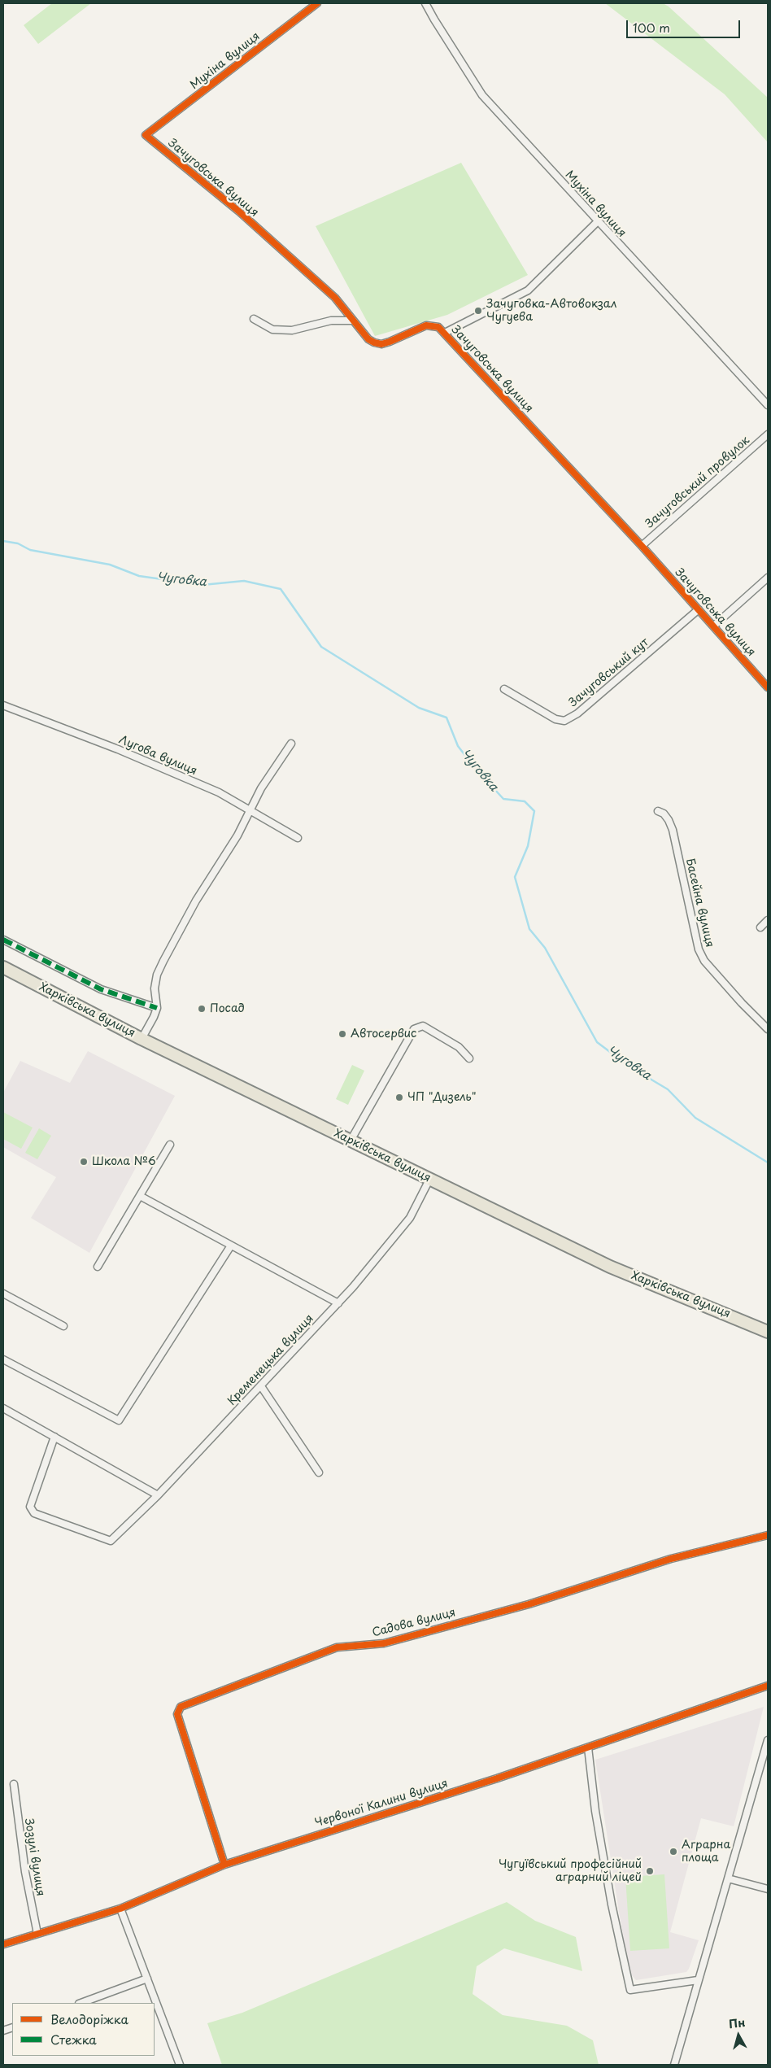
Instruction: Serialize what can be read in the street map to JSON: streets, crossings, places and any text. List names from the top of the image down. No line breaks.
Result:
{"streets":{"highway":["Харківська вулиця"],"street":["Мухіна вулиця","Зачуговська вулиця","Зачуговський провулок","Зачуговський кут","Лугова вулиця","Басейна вулиця","Кременецька вулиця","Садова вулиця","Червоної Калини вулиця","Зозулі вулиця"]},"crossings":[["Мухіна вулиця","Зачуговська вулиця"],["Зачуговська вулиця","Зачуговський провулок"],["Зачуговська вулиця","Зачуговський кут"],["Харківська вулиця","Кременецька вулиця"],["Садова вулиця","Червоної Калини вулиця"],["Червоної Калини вулиця","Зозулі вулиця"]],"water":["Чуговка"],"places":["Зачуговка-Автовокзал Чугуева","Посад","Автосервис","ЧП \"Дизель\"","Школа №6","Аграрна площа","Чугуївський професійний аграрний ліцей"],"legend":["Велодоріжка","Стежка"],"scale_bar":"100 m","north":"top"}
